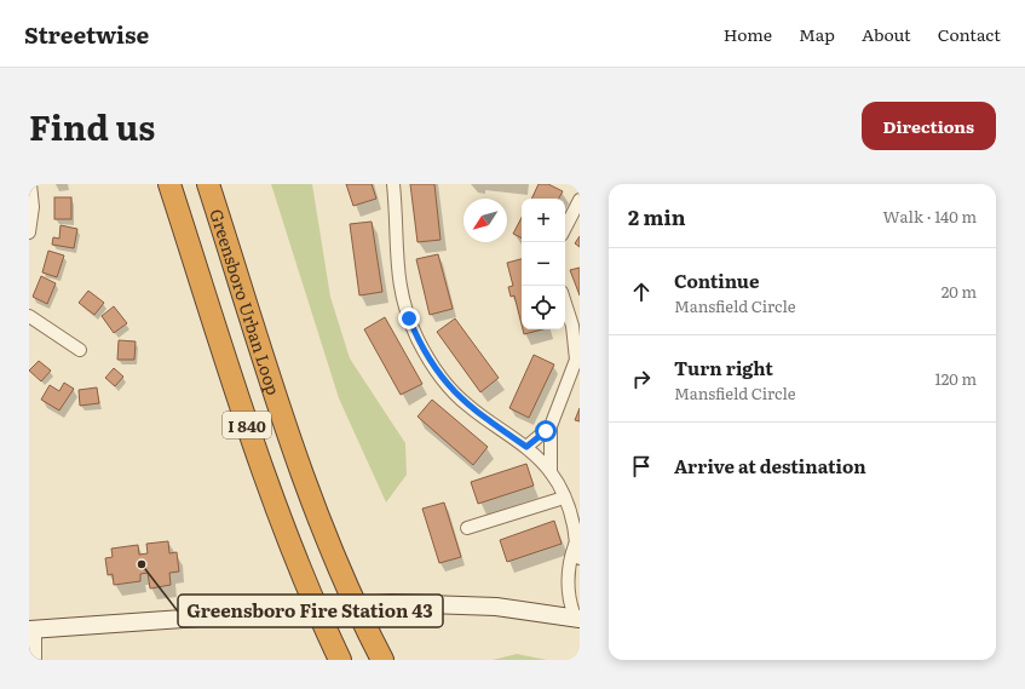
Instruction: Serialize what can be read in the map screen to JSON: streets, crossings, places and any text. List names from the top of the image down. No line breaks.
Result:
{"streets":{"highway":["Greensboro Urban Loop","I 840"]},"places":["Greensboro Fire Station 43"],"north":"bottom left","page":{"header":"Streetwise","nav":["Home","Map","About","Contact"],"title":"Find us","buttons":"Directions","heading":["2 min","Walk · 140 m"],"map_buttons":["+","−"],"list":[["Continue","Mansfield Circle","20 m"],["Turn right","Mansfield Circle","120 m"],"Arrive at destination"]}}
